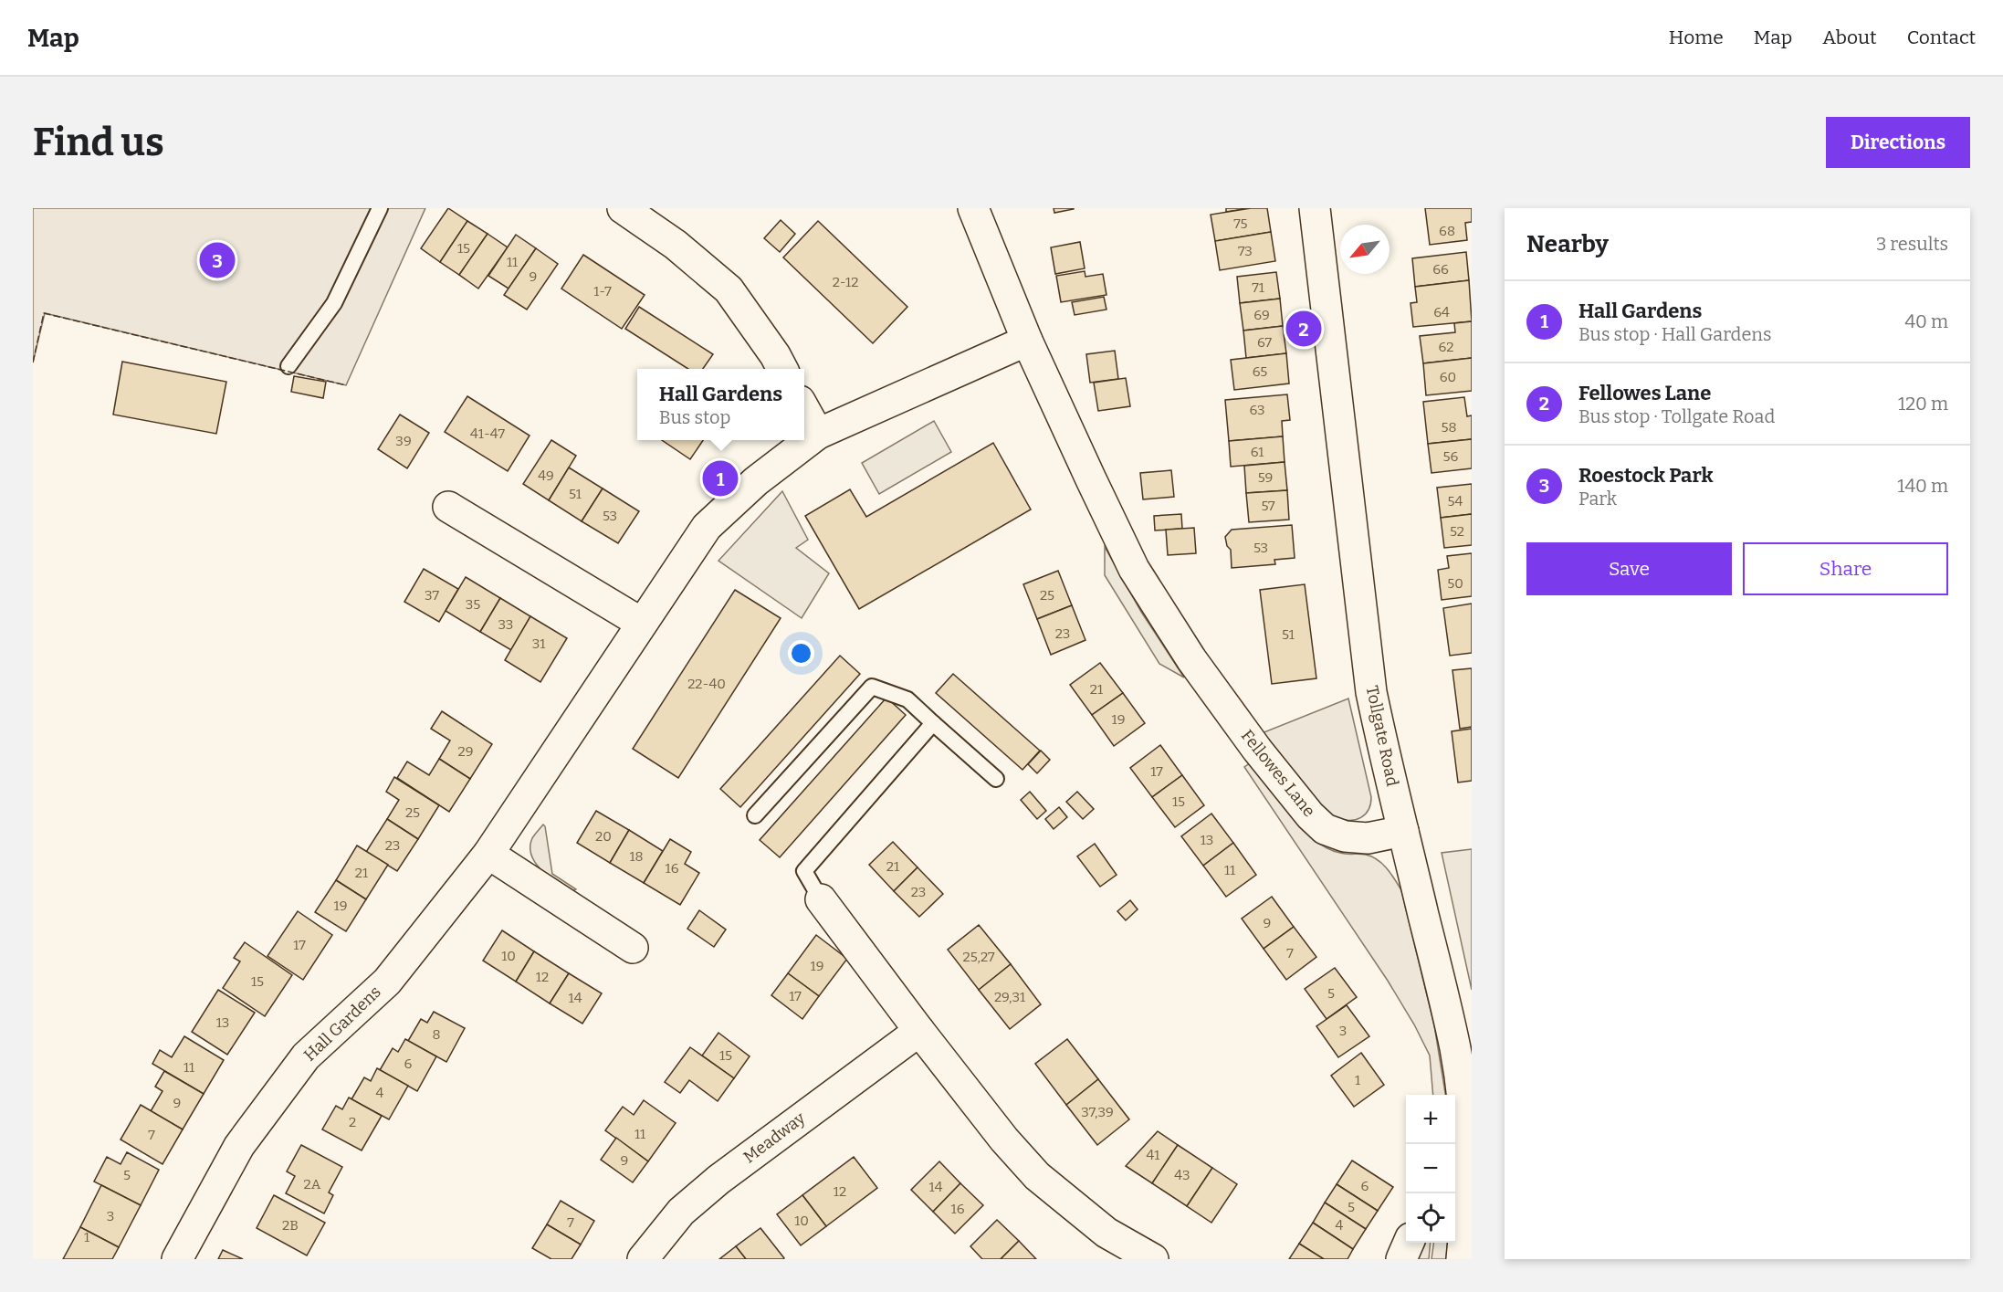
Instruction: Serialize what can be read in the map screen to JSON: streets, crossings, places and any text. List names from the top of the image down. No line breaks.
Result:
{"streets":{"street":["Tollgate Road","Fellowes Lane","Hall Gardens","Meadway"]},"crossings":[["Tollgate Road","Fellowes Lane"],["Fellowes Lane","Hall Gardens"]],"house_numbers":["75","68","15","73","11","66","9","2-12","71","1-7","64","69","67","62","65","60","63","58","41-47","39","61","56","49","59","51","54","57","53","52","53","50","37","25","35","33","23","51","31","22-40","21","19","29","17","15","25","20","13","23","18","21","16","11","21","23","19","9","17","7","10","25,27","19","12","15","5","17","29,31","14","13","3","8","15","6","11","1","4","9","37,39","2","11","7","41","9","5","43","2A","6","14","12","5","16","3","10","7","2B","4","1"],"north":"bottom left","page":{"header":"Map","nav":["Home","Map","About","Contact"],"buttons":["Directions",["Save","Share"]],"title":"Find us","heading":["Nearby","3 results"],"pins":["3","2","1"],"list":[{"mark":"1","name":"Hall Gardens","note":"Bus stop · Hall Gardens","value":"40 m"},{"mark":"2","name":"Fellowes Lane","note":"Bus stop · Tollgate Road","value":"120 m"},{"mark":"3","name":"Roestock Park","note":"Park","value":"140 m"}],"popup":["Hall Gardens","Bus stop"],"map_buttons":["+","−"]}}
